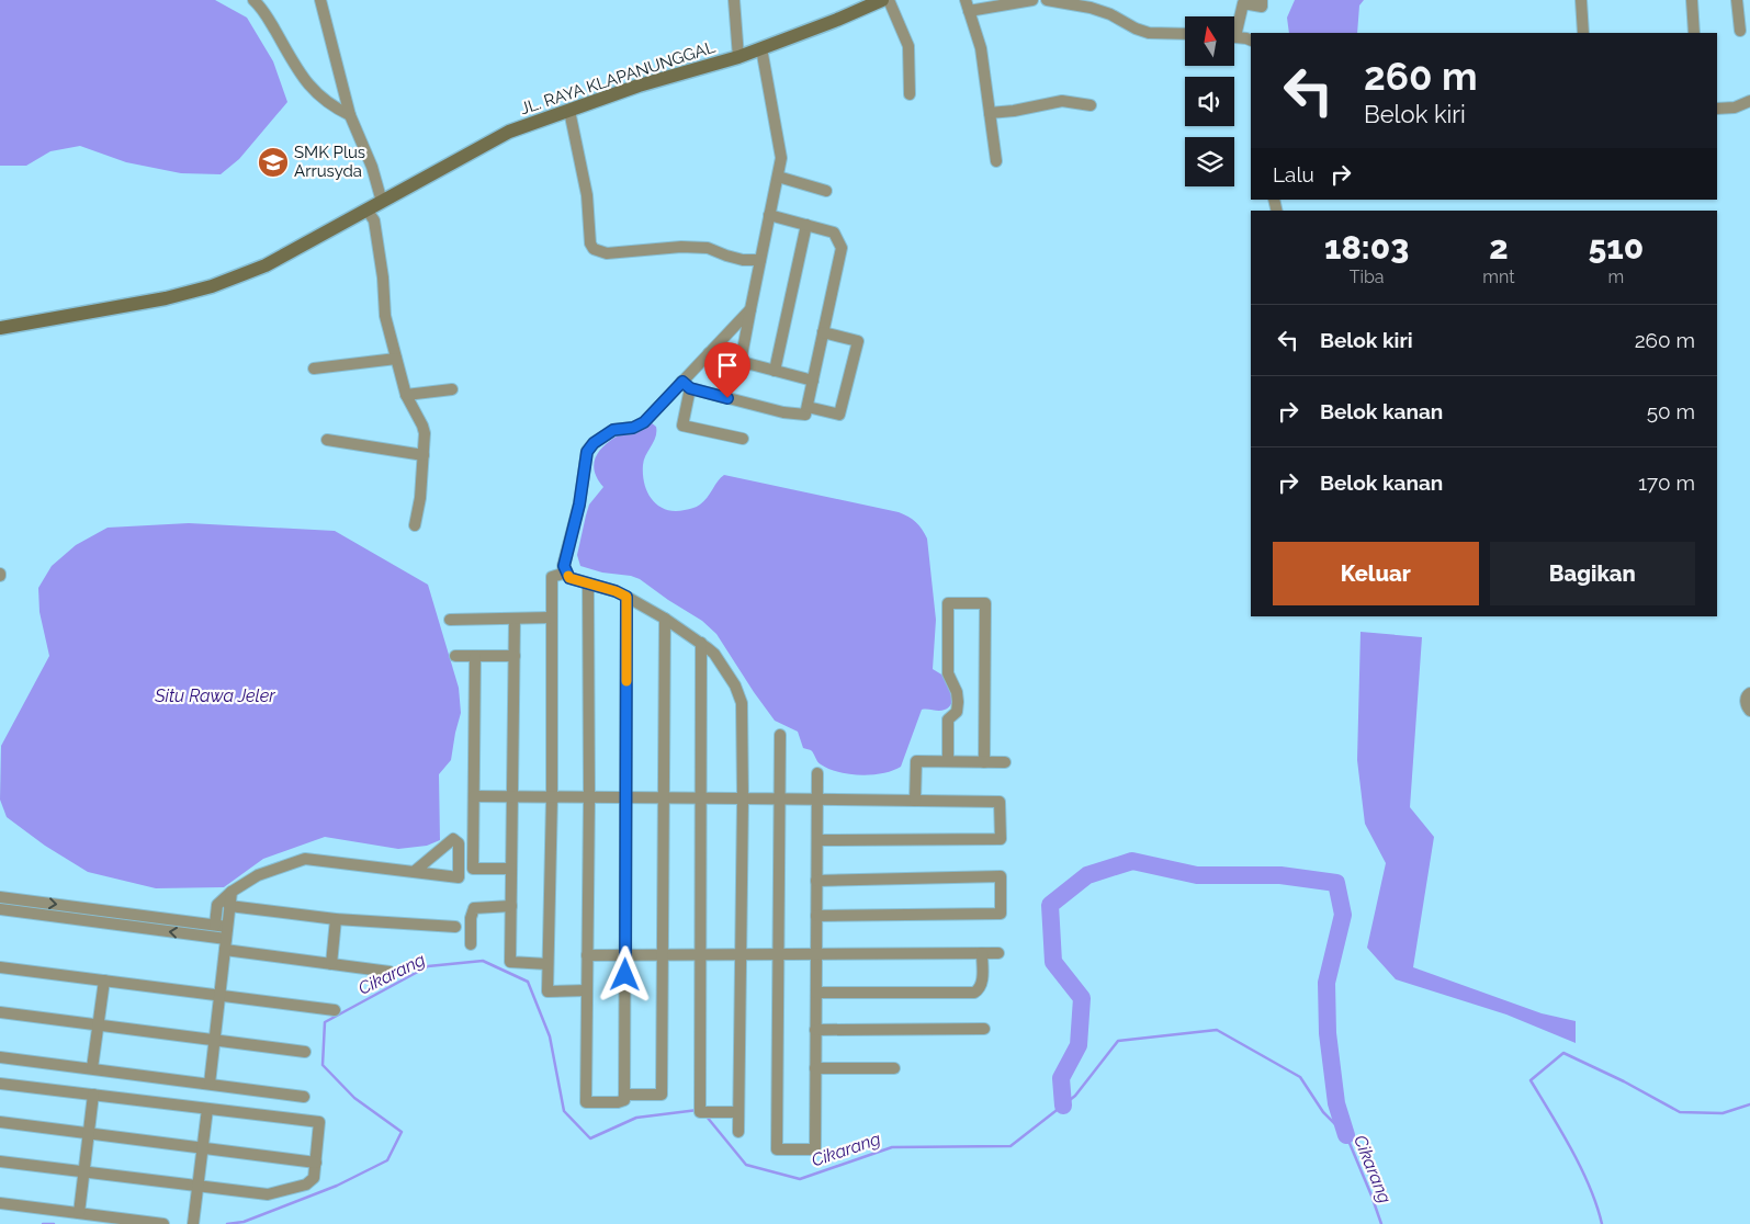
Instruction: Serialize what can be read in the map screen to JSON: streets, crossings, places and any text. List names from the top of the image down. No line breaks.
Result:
{"streets":{"street":["JL. RAYA KLAPANUNGGAL"]},"water":["Situ Rawa Jeler","Cikarang"],"places":{"school or university":["SMK Plus Arrusyda"]},"north":"top","page":{"turn":["260 m","Belok kiri"],"then":"Lalu","eta":["18:03","Tiba","2","mnt","510","m"],"list":[{"name":"Belok kiri","value":"260 m"},{"name":"Belok kanan","value":"50 m"},{"name":"Belok kanan","value":"170 m"}],"buttons":["Keluar","Bagikan"]}}
